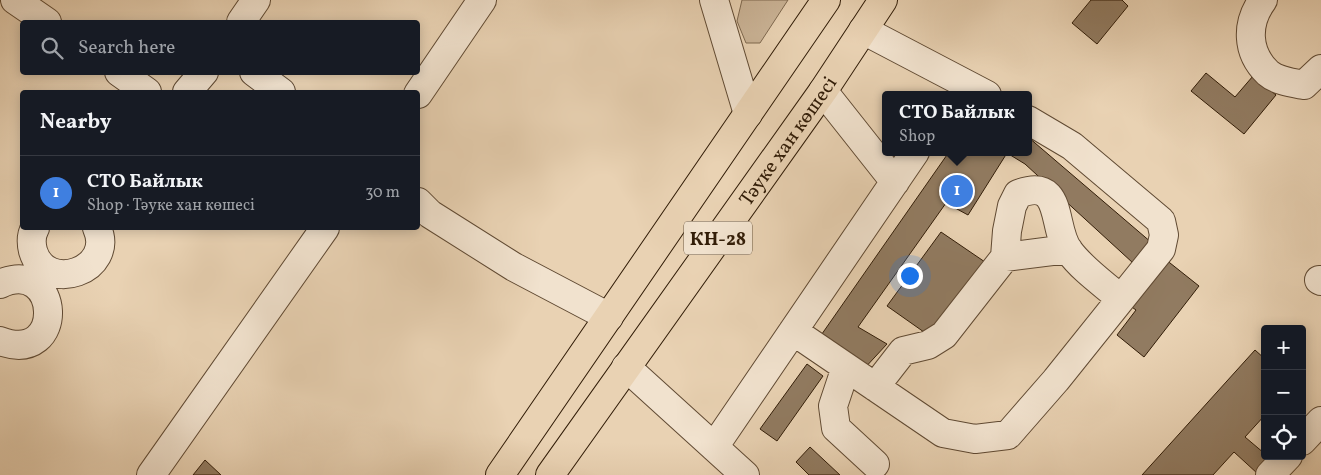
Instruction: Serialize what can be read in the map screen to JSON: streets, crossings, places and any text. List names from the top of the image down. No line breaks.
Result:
{"streets":{"main road":["Тәуке хан көшесі","КН-28"]},"page":{"search":"Search here","heading":"Nearby","popup":["СТО Байлык","Shop"],"list":[{"mark":"1","name":"СТО Байлык","note":"Shop · Тәуке хан көшесі","value":"30 m"}],"pins":"1","map_buttons":["+","−"]}}
